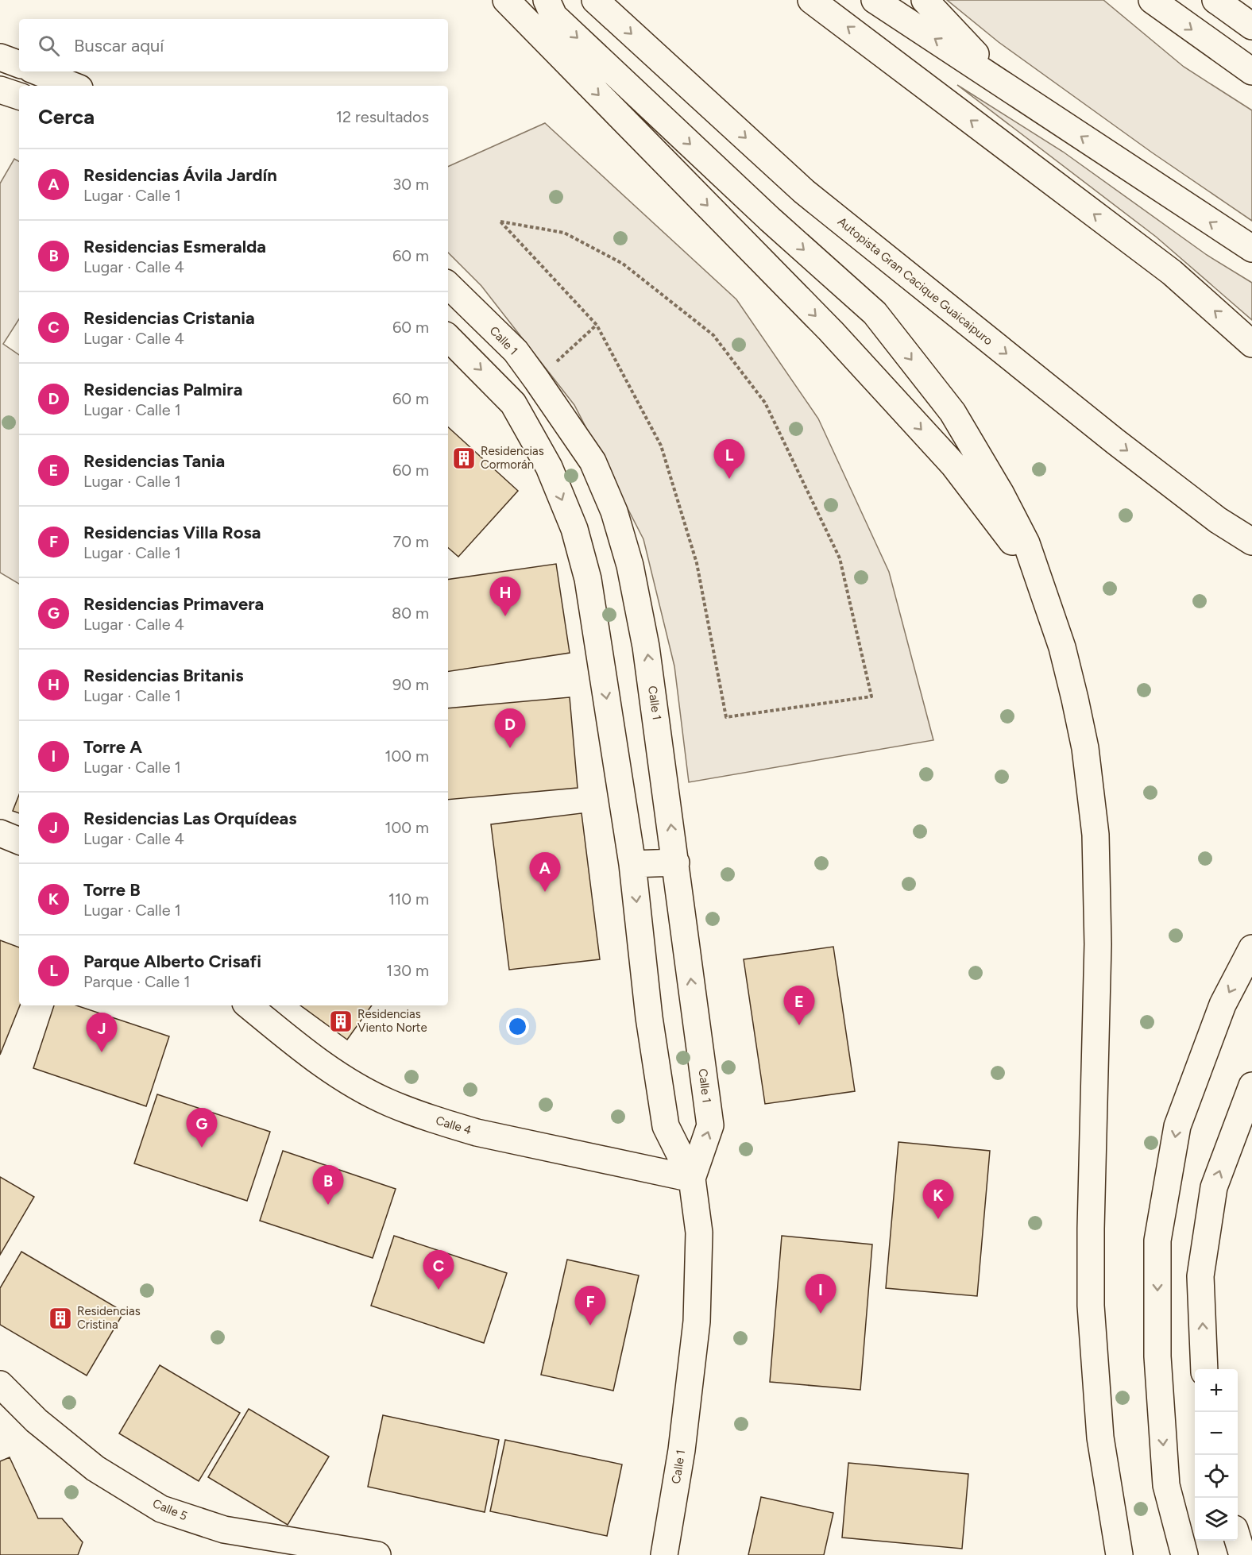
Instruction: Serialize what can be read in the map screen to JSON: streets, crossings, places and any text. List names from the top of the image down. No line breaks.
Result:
{"streets":{"main road":["Autopista Gran Cacique Guaicaipuro","Calle 1","Calle 4","Calle 5"]},"crossings":[["Calle 1","Calle 4"]],"places":{"building":["Residencias Cormorán","Residencias Viento Norte","Residencias Cristina"]},"page":{"search":"Buscar aquí","heading":["Cerca","12 resultados"],"list":[{"mark":"A","name":"Residencias Ávila Jardín","note":"Lugar · Calle 1","value":"30 m"},{"mark":"B","name":"Residencias Esmeralda","note":"Lugar · Calle 4","value":"60 m"},{"mark":"C","name":"Residencias Cristania","note":"Lugar · Calle 4","value":"60 m"},{"mark":"D","name":"Residencias Palmira","note":"Lugar · Calle 1","value":"60 m"},{"mark":"E","name":"Residencias Tania","note":"Lugar · Calle 1","value":"60 m"},{"mark":"F","name":"Residencias Villa Rosa","note":"Lugar · Calle 1","value":"70 m"},{"mark":"G","name":"Residencias Primavera","note":"Lugar · Calle 4","value":"80 m"},{"mark":"H","name":"Residencias Britanis","note":"Lugar · Calle 1","value":"90 m"},{"mark":"I","name":"Torre A","note":"Lugar · Calle 1","value":"100 m"},{"mark":"J","name":"Residencias Las Orquídeas","note":"Lugar · Calle 4","value":"100 m"},{"mark":"K","name":"Torre B","note":"Lugar · Calle 1","value":"110 m"},{"mark":"L","name":"Parque Alberto Crisafi","note":"Parque · Calle 1","value":"130 m"}],"pins":["L","H","D","A","E","J","G","B","K","C","I","F"],"map_buttons":["+","−"]}}
